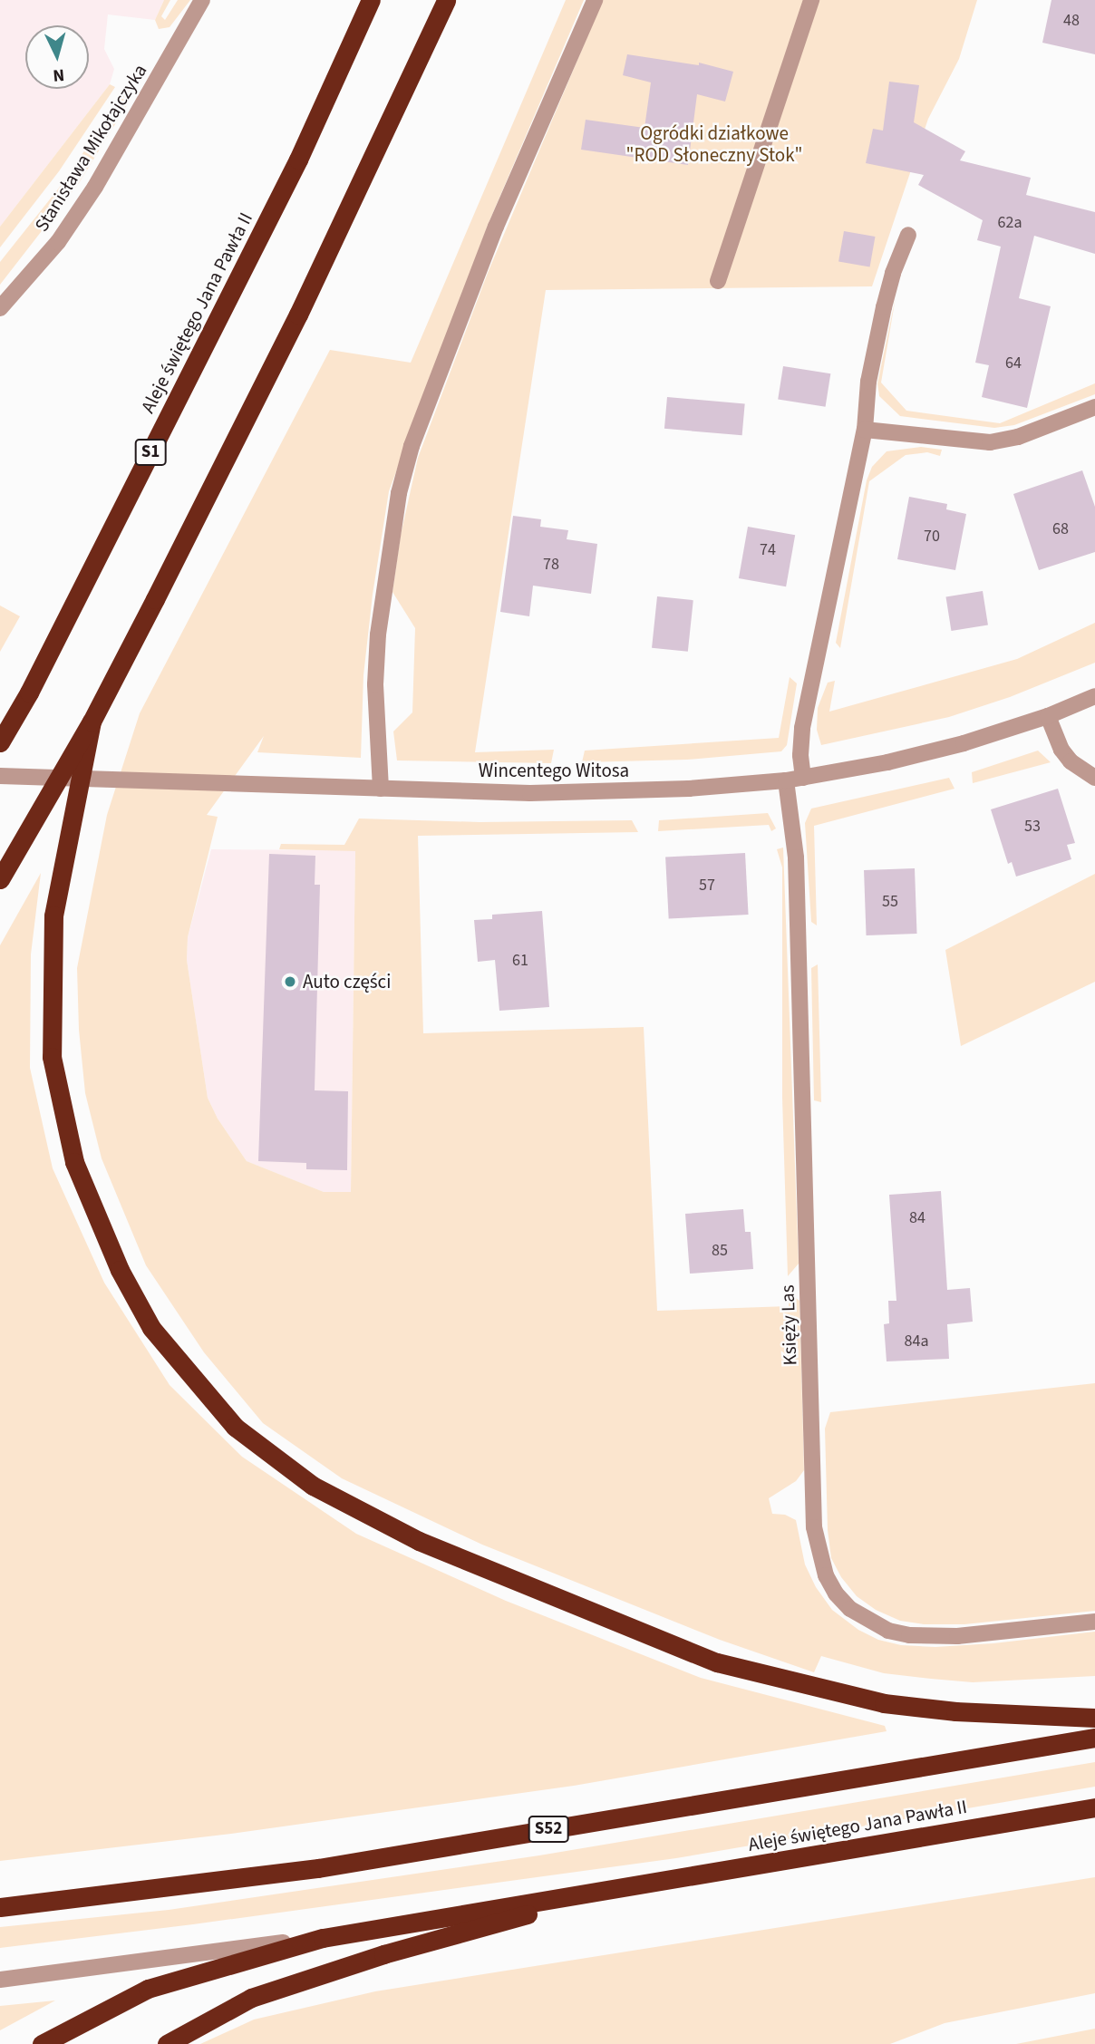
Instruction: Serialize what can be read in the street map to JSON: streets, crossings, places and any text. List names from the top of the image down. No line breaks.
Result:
{"streets":{"highway":["Aleje świętego Jana Pawła II","S1","S52"],"street":["Stanisława Mikołajczyka","Wincentego Witosa","Księży Las"]},"crossings":[["Wincentego Witosa","Księży Las"]],"parks":["Ogródki działkowe \"ROD Słoneczny Stok\""],"places":["Auto części"],"house_numbers":["48","62a","64","68","70","74","78","53","57","55","61","84","85","84a"],"north":"bottom"}
